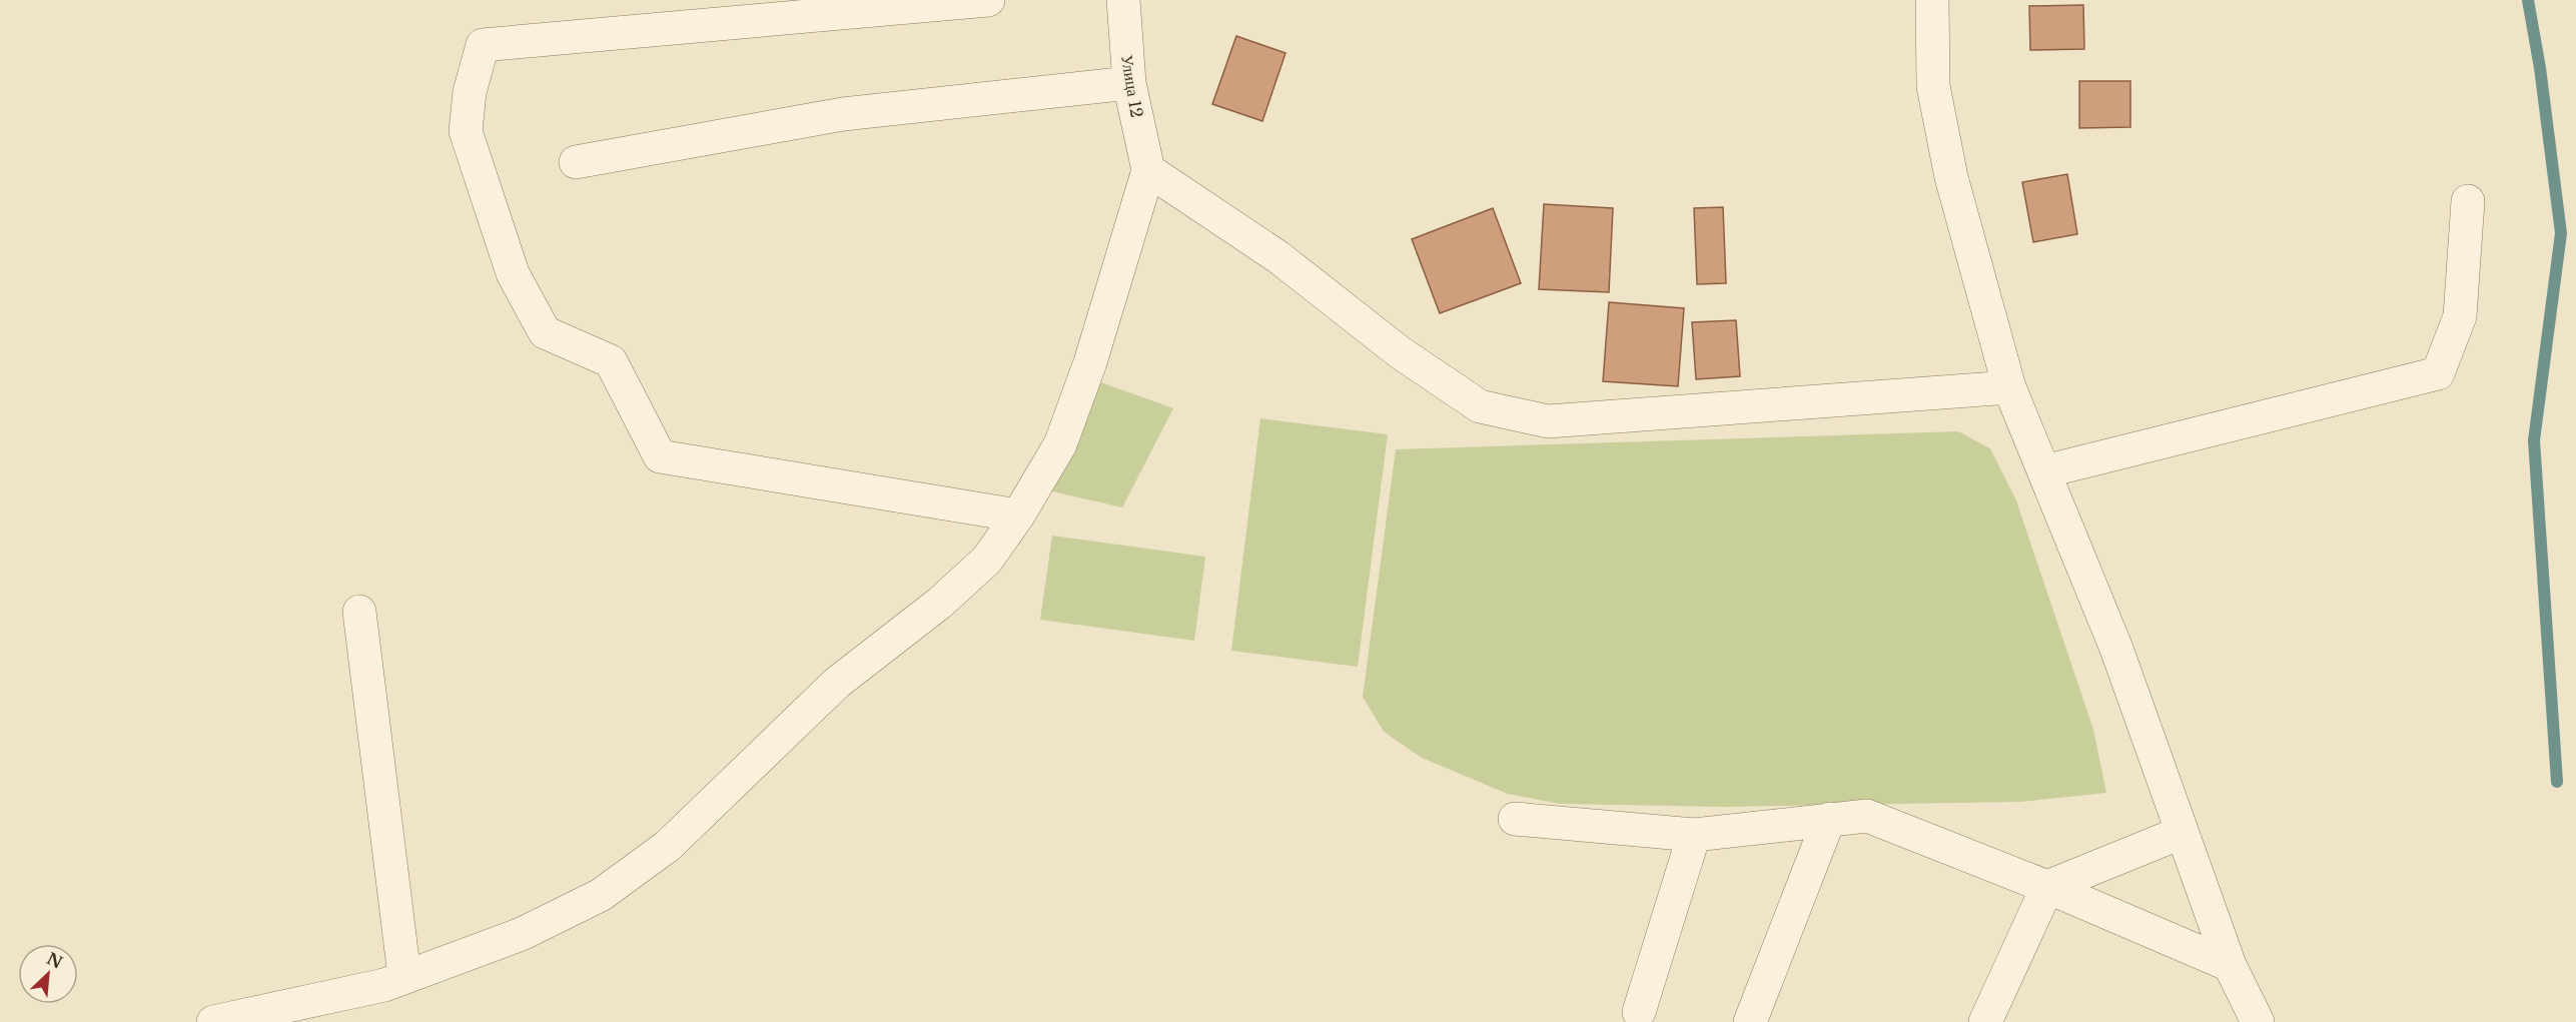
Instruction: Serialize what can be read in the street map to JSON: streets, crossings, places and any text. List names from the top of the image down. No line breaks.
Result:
{"streets":{"street":["Улица 12"]},"north":"top right"}
